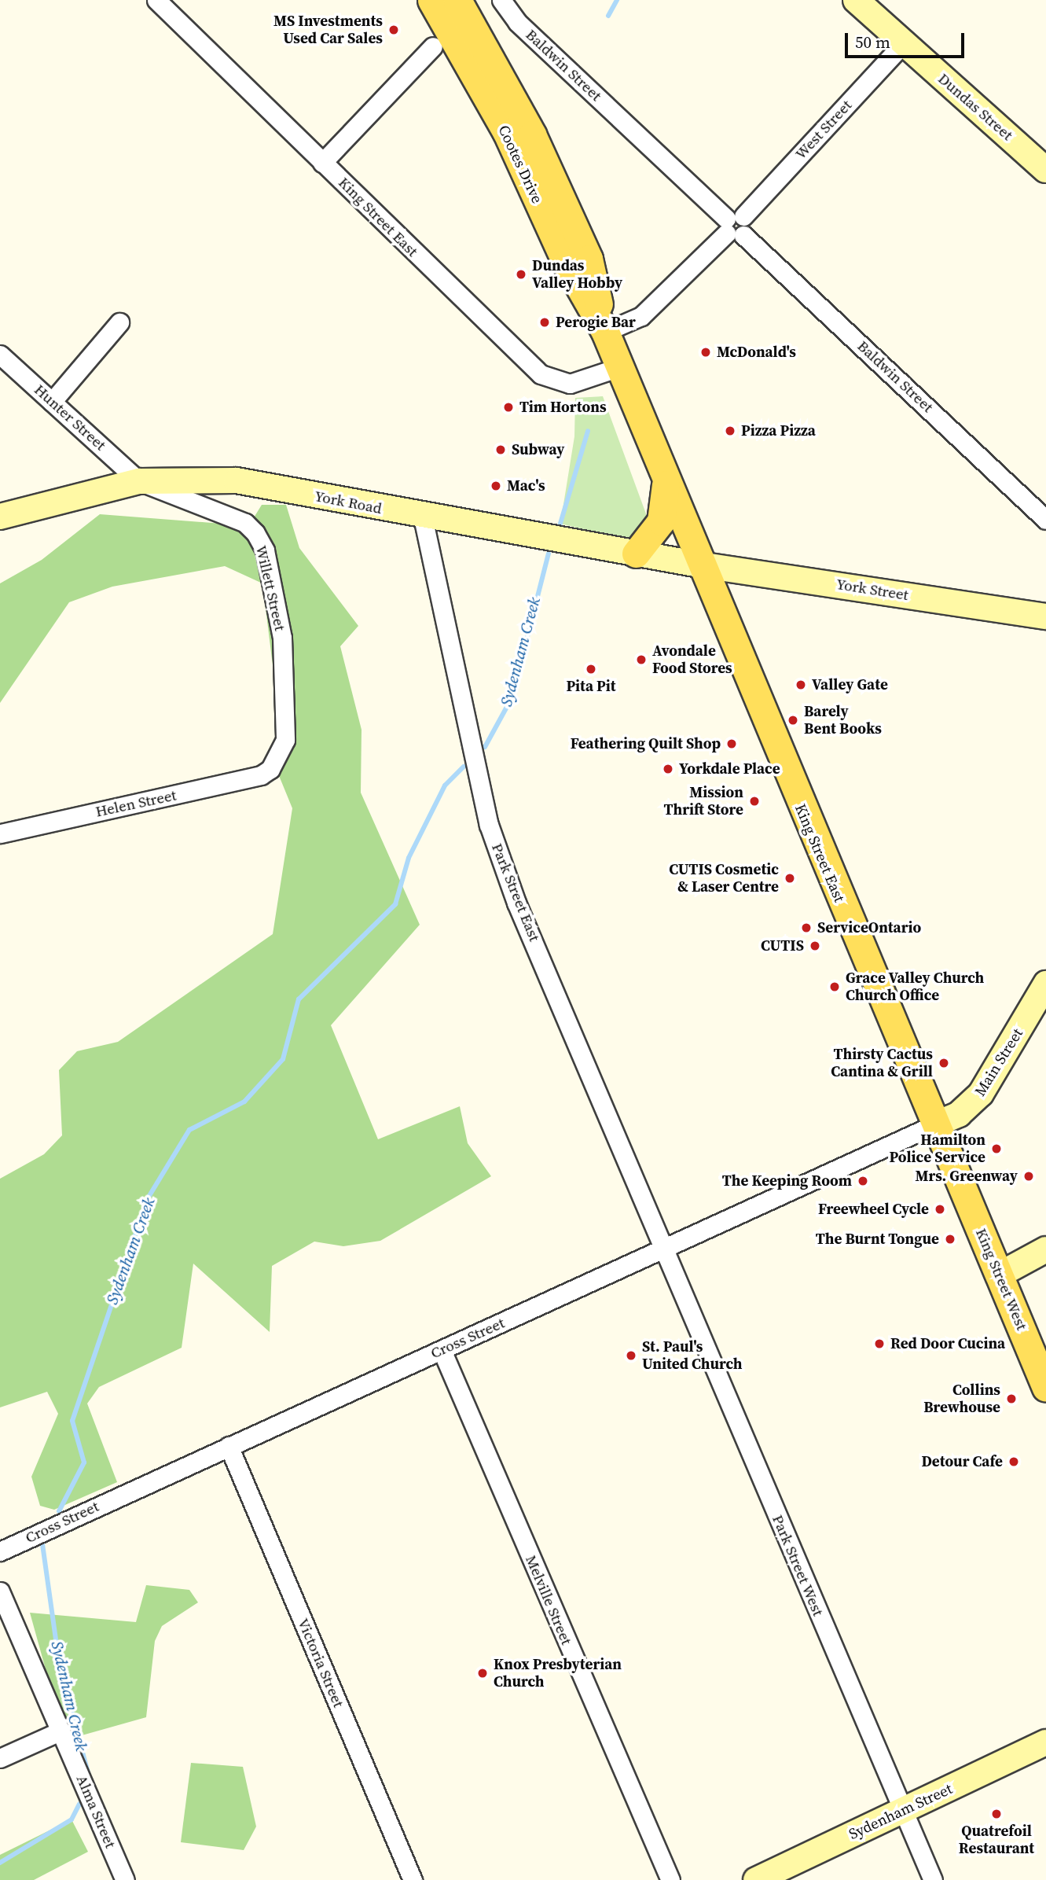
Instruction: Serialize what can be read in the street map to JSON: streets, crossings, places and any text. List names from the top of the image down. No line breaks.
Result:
{"streets":{"main road":["Cootes Drive","King Street East","King Street West"],"street":["Baldwin Street","Dundas Street","West Street","Hunter Street","York Road","Willett Street","York Street","Helen Street","Park Street East","Main Street","Cross Street","Park Street West","Melville Street","Victoria Street","Alma Street","Sydenham Street"]},"crossings":[["Baldwin Street","West Street"],["Dundas Street","West Street"],["West Street","Cootes Drive"],["Cootes Drive","King Street East"],["Cootes Drive","York Road"],["Cootes Drive","York Street"],["King Street East","York Road"],["King Street East","York Street"],["King Street East","Main Street"],["King Street East","King Street West"],["King Street East","Cross Street"],["Hunter Street","York Road"],["Hunter Street","Willett Street"],["York Road","Willett Street"],["York Road","York Street"],["York Road","Park Street East"],["Willett Street","Helen Street"],["Park Street East","Cross Street"],["Park Street East","Park Street West"],["Main Street","Cross Street"],["Cross Street","Park Street West"],["Cross Street","Melville Street"],["Cross Street","Victoria Street"],["Park Street West","Sydenham Street"]],"water":["Sydenham Creek"],"places":["MS Investments Used Car Sales","Dundas Valley Hobby","Perogie Bar","McDonald's","Tim Hortons","Pizza Pizza","Subway","Mac's","Avondale Food Stores","Pita Pit","Valley Gate","Barely Bent Books","Feathering Quilt Shop","Yorkdale Place","Mission Thrift Store","CUTIS Cosmetic & Laser Centre","ServiceOntario","CUTIS","Grace Valley Church Church Office","Thirsty Cactus Cantina & Grill","Hamilton Police Service","Mrs. Greenway","The Keeping Room","Freewheel Cycle","The Burnt Tongue","Red Door Cucina","St. Paul's United Church","Collins Brewhouse","Detour Cafe","Knox Presbyterian Church","Quatrefoil Restaurant"],"scale_bar":"50 m"}
